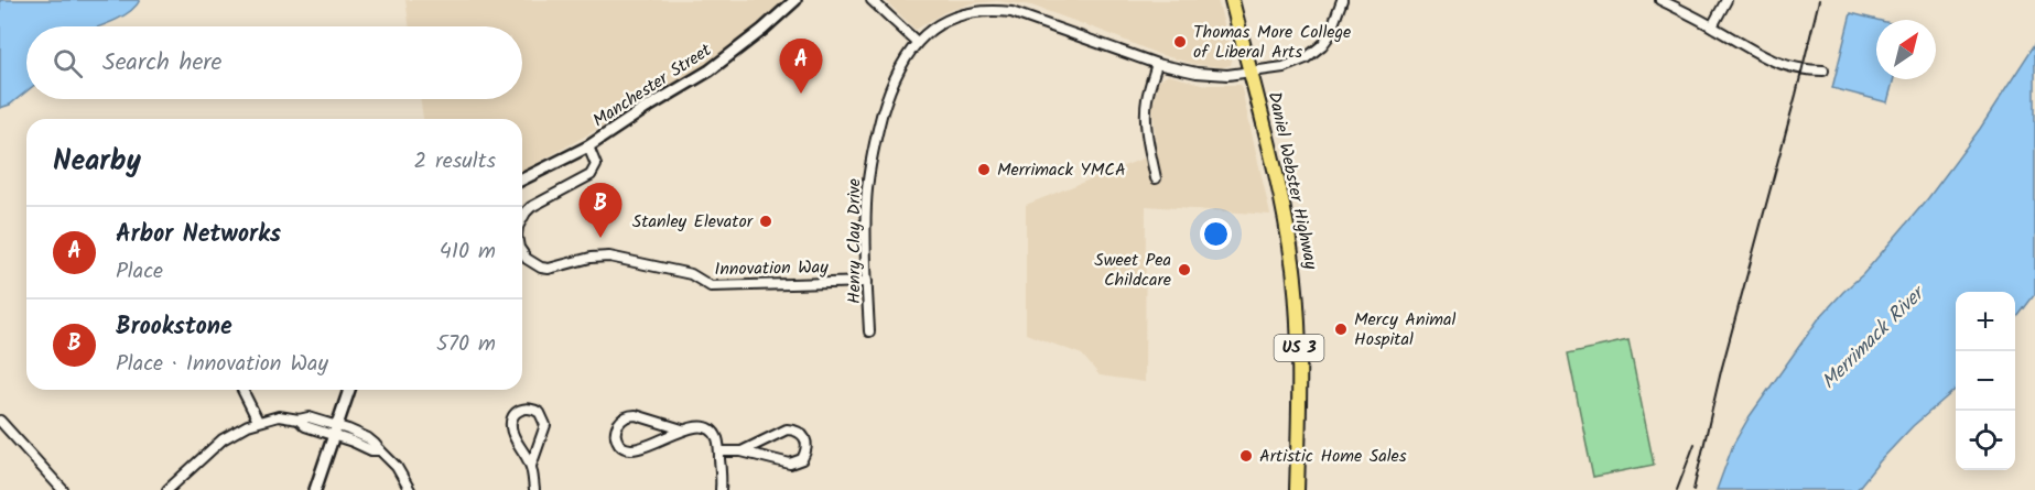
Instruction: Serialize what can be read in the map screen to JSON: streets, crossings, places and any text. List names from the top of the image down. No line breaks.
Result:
{"streets":{"main road":["Daniel Webster Highway","US 3"],"street":["Manchester Street","Henry Clay Drive","Innovation Way"]},"crossings":[["Manchester Street","Innovation Way"],["Daniel Webster Highway","Henry Clay Drive"],["Henry Clay Drive","Innovation Way"]],"water":["Merrimack River"],"places":["Thomas More College of Liberal Arts","Merrimack YMCA","Stanley Elevator","Sweet Pea Childcare","Mercy Animal Hospital","Artistic Home Sales"],"north":"top right","page":{"search":"Search here","pins":["A","B"],"heading":["Nearby","2 results"],"list":[{"mark":"A","name":"Arbor Networks","note":"Place","value":"410 m"},{"mark":"B","name":"Brookstone","note":"Place · Innovation Way","value":"570 m"}],"map_buttons":["+","−"]}}
